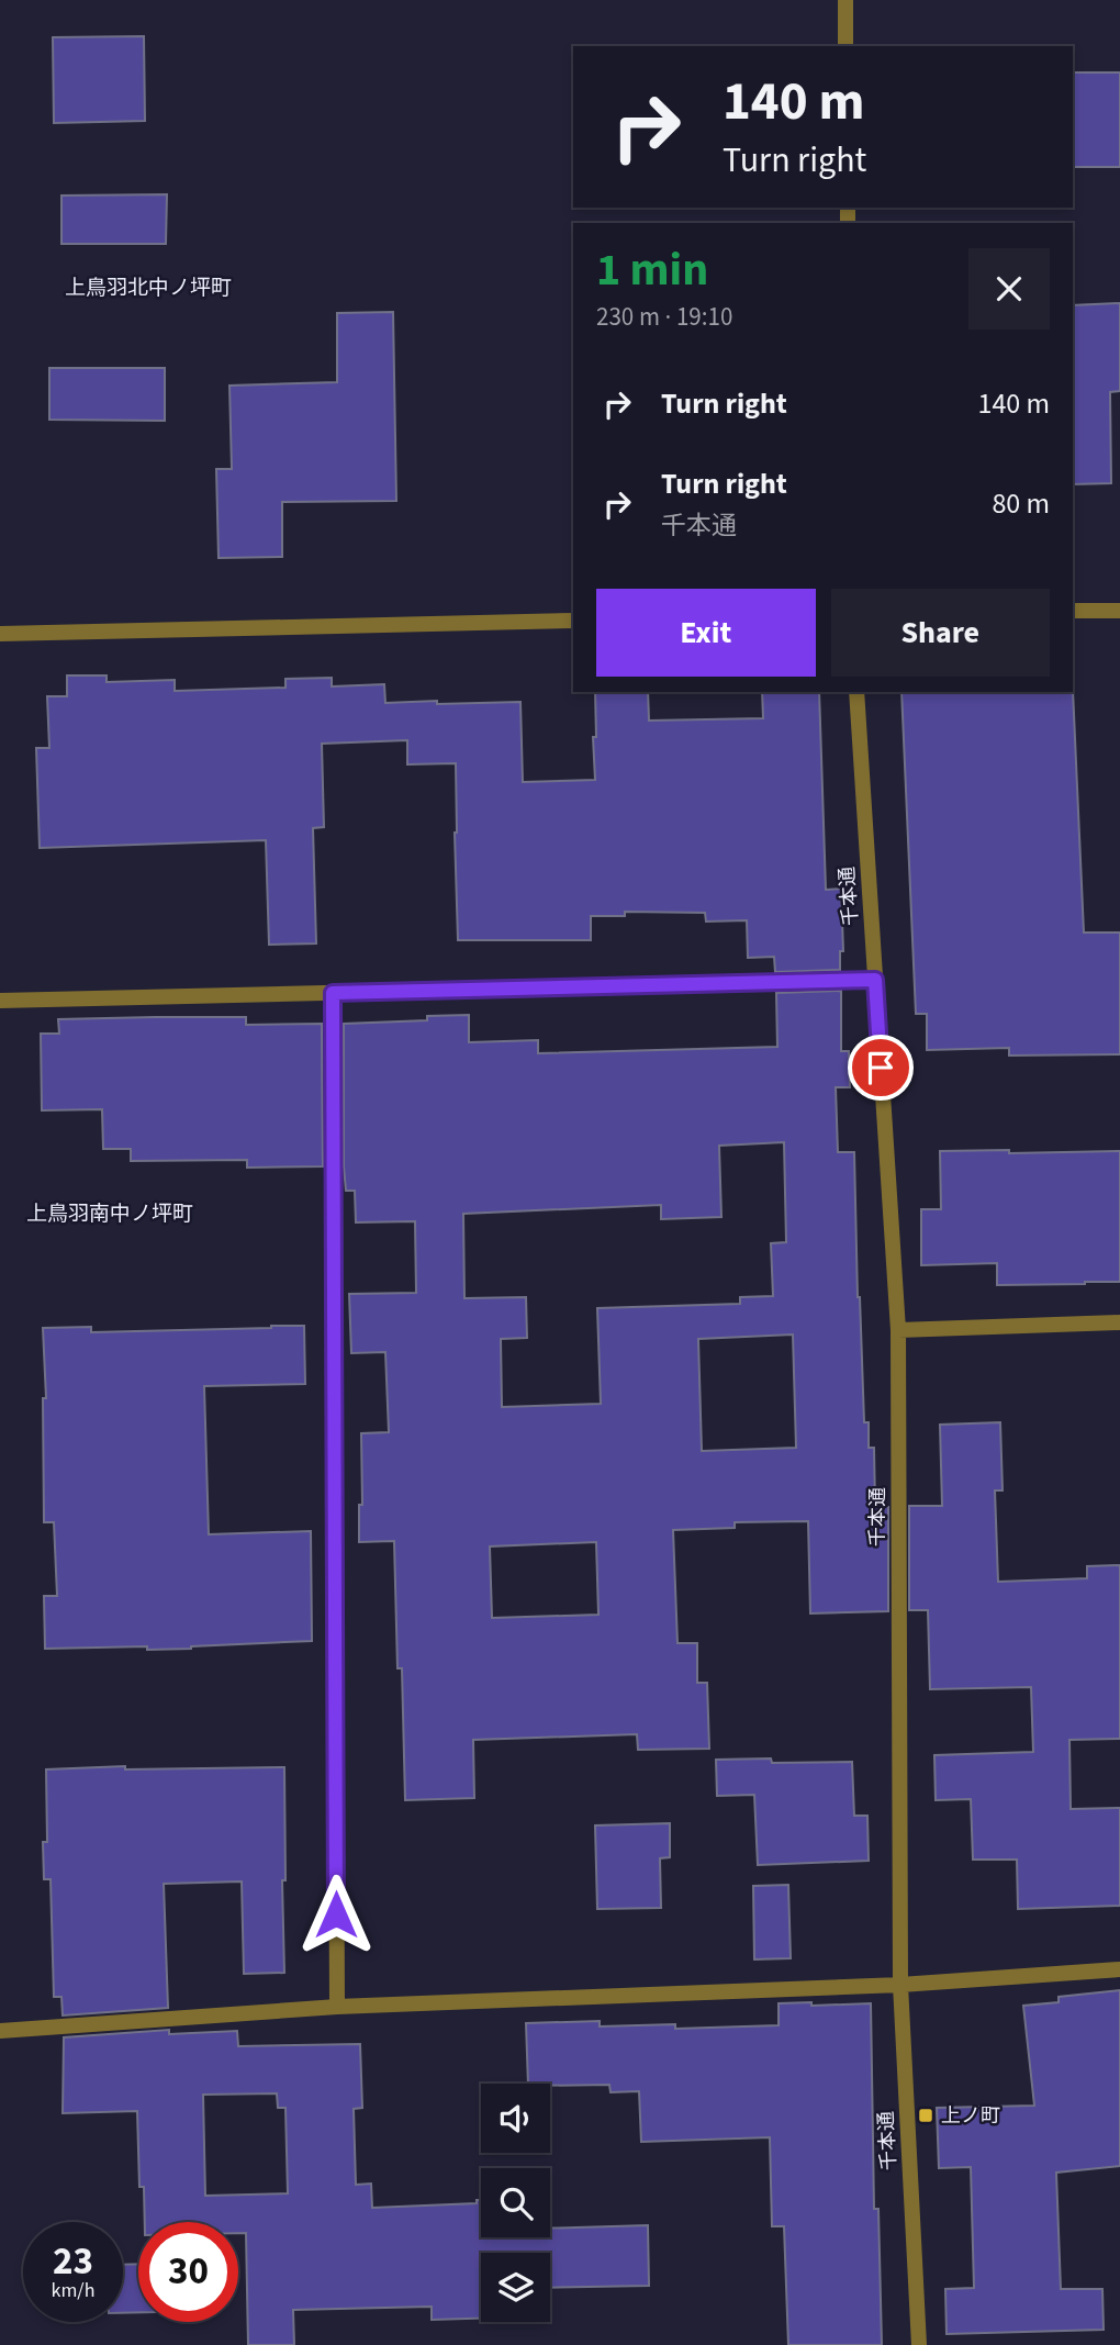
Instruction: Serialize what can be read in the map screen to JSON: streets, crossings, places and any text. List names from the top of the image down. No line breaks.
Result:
{"streets":{"street":["千本通"]},"districts":["上鳥羽北中ノ坪町","上鳥羽南中ノ坪町"],"places":{"transit":["上ノ町"]},"page":{"turn":["140 m","Turn right"],"heading":["1 min","230 m · 19:10"],"list":[{"name":"Turn right","value":"140 m"},{"name":"Turn right","note":"千本通","value":"80 m"}],"buttons":["Exit","Share"],"speed":"23 km/h","limit":"30"}}
